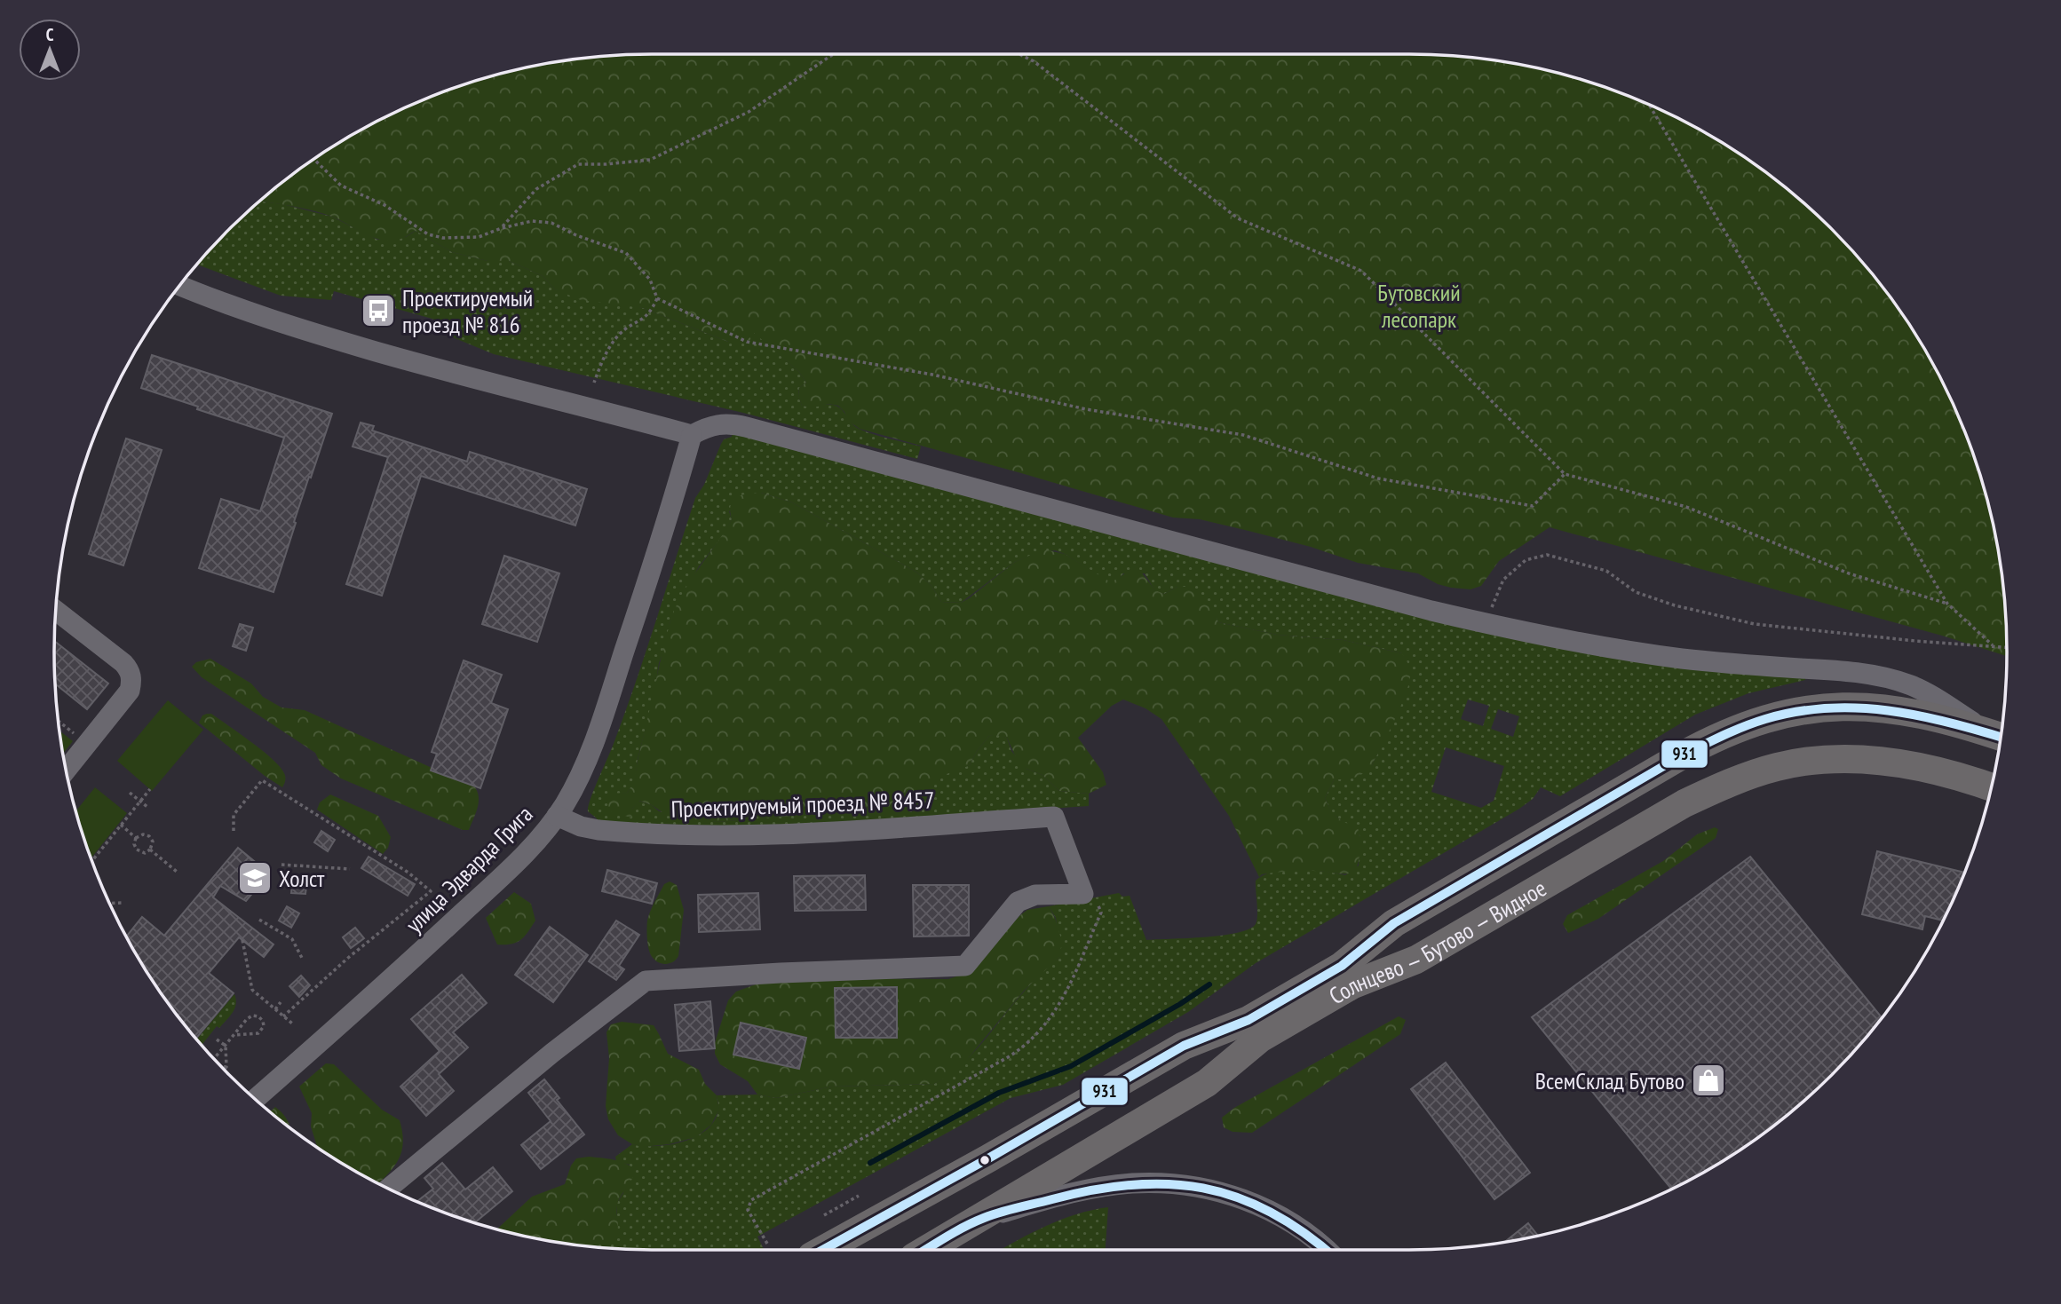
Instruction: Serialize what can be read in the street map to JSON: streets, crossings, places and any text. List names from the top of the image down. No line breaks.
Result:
{"streets":{"main road":["Солнцево — Бутово — Видное"],"street":["Проектируемый проезд № 8457","улица Эдварда Грига"]},"crossings":[["Проектируемый проезд № 8457","улица Эдварда Грига"]],"parks":["Бутовский лесопарк"],"places":{"bus stop":["Проектируемый проезд № 816"],"school or university":["Холст"],"shop":["ВсемСклад Бутово"]},"lines":["transit line 931"],"north":"top"}
